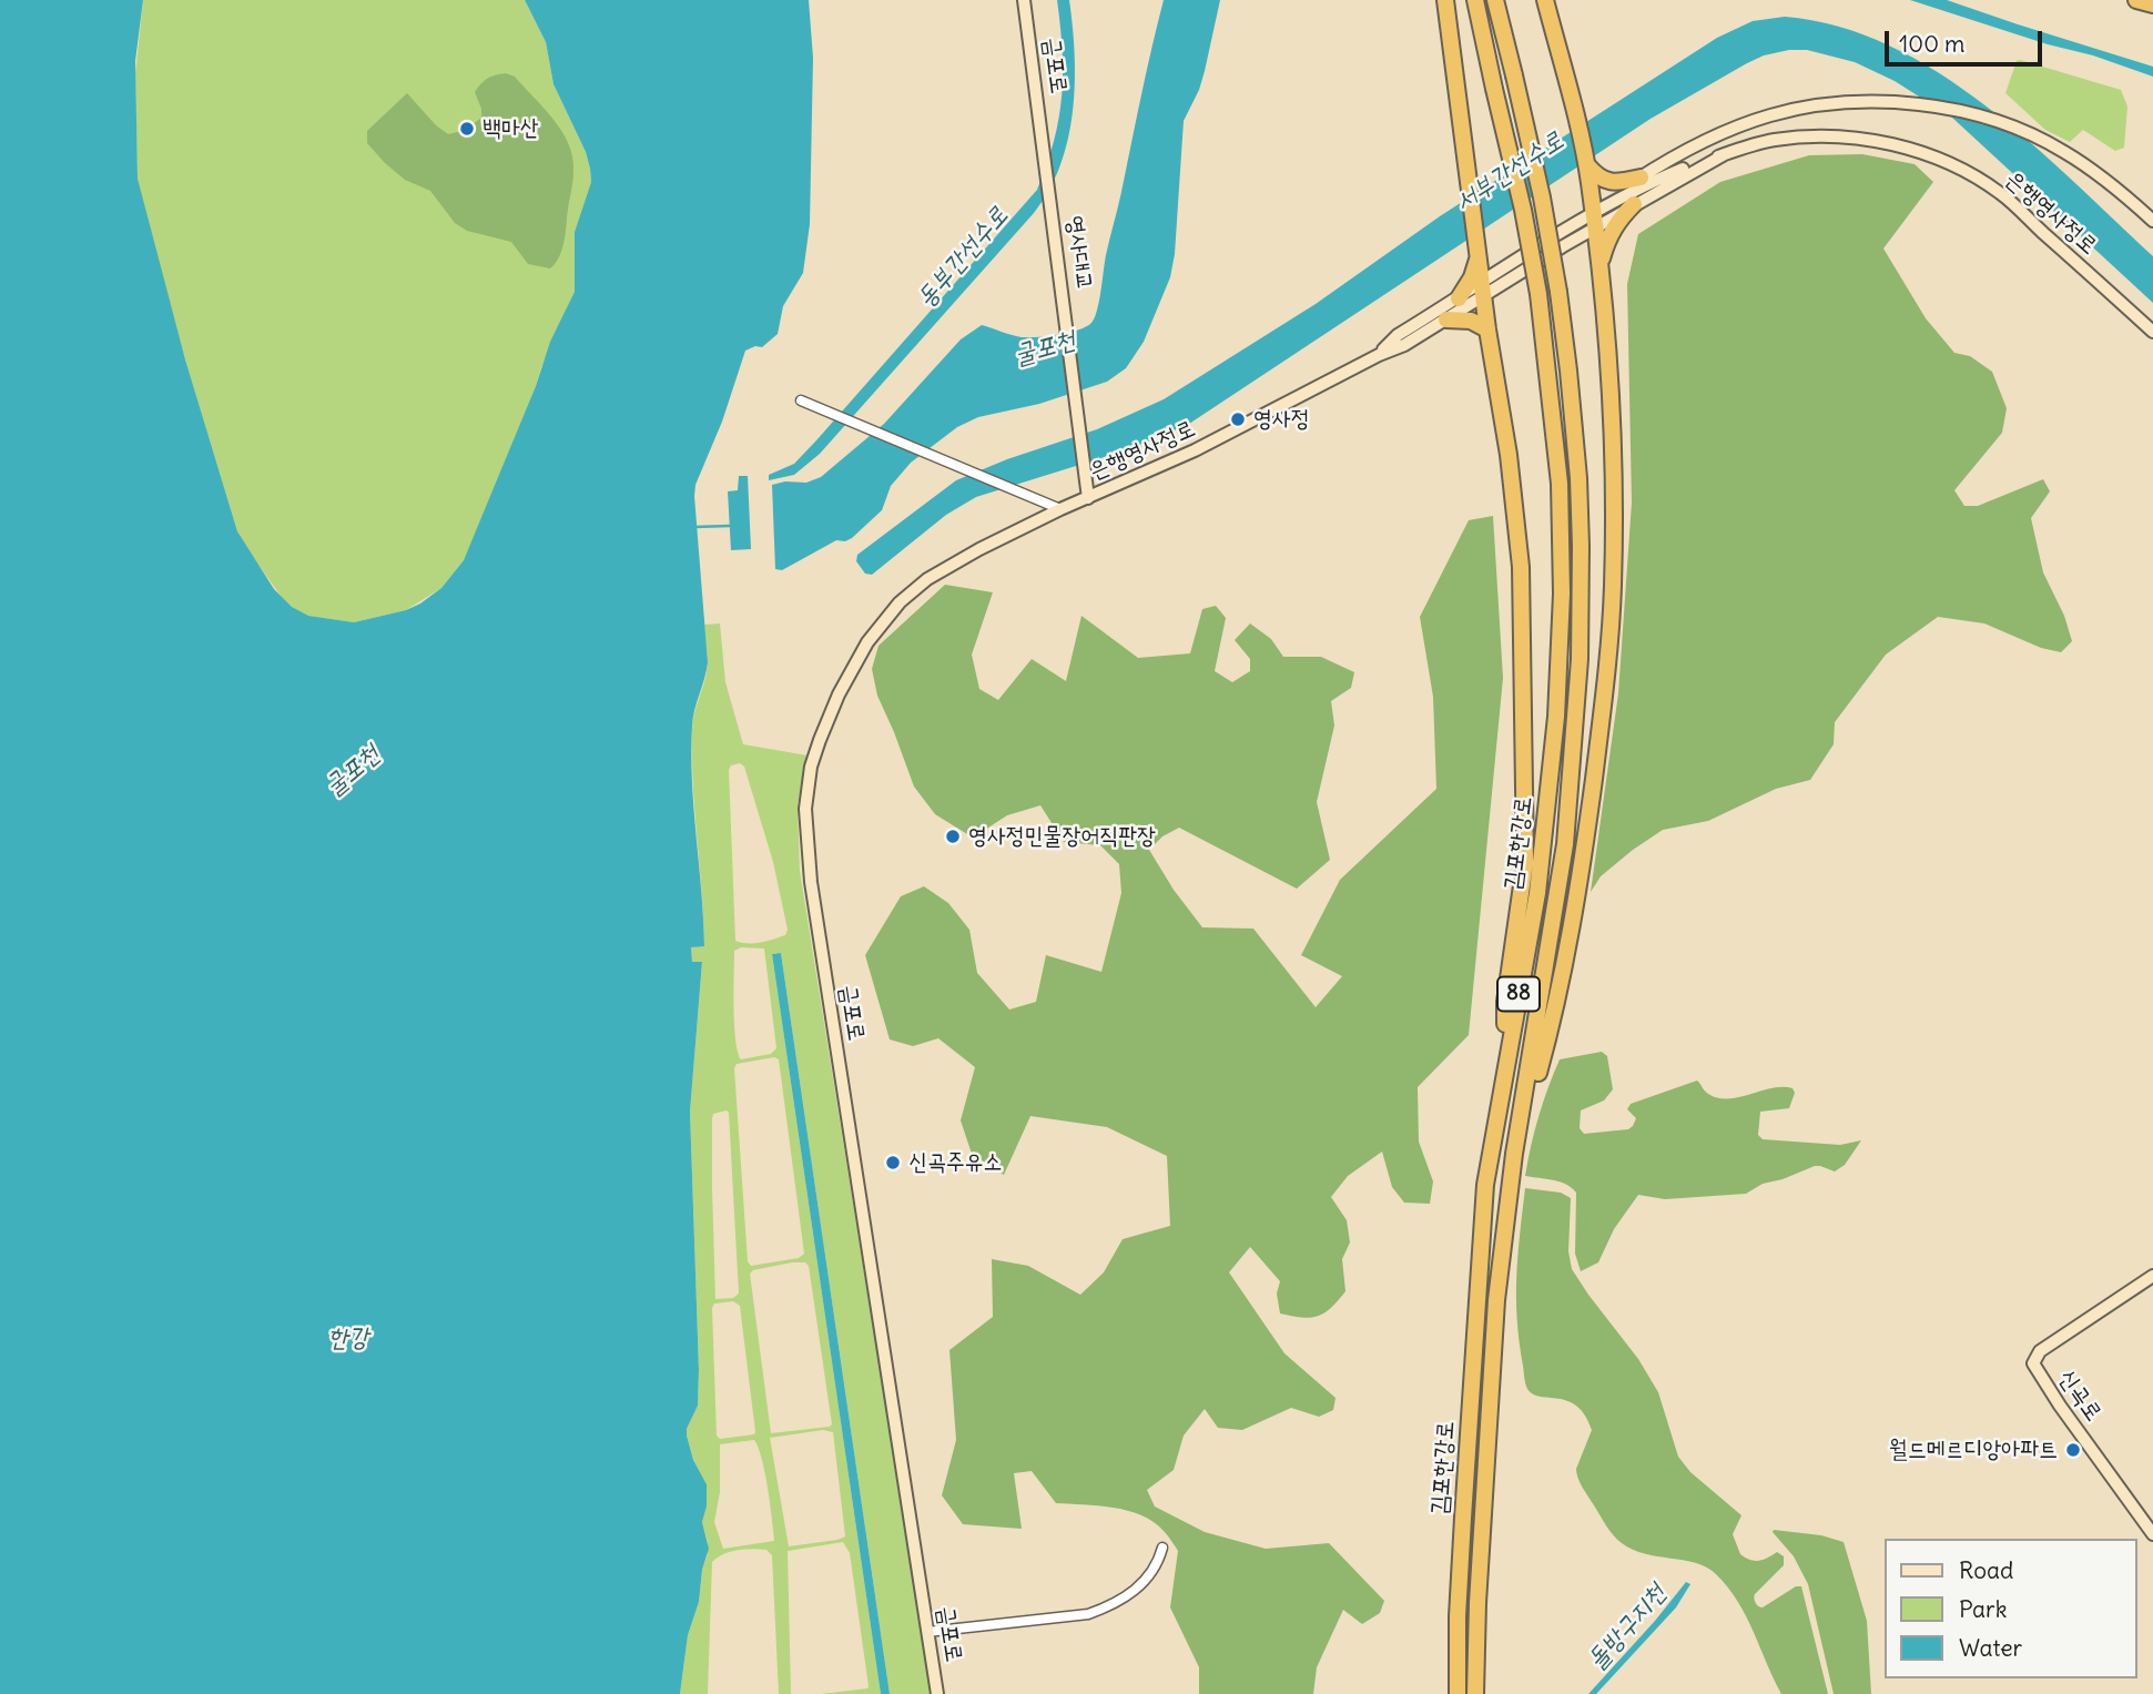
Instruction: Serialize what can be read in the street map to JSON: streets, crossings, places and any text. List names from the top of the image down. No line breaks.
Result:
{"streets":{"highway":["김포한강로","88"],"street":["금포로","은행영사정로","영사대교","신곡로"]},"crossings":[["금포로","은행영사정로"],["금포로","영사대교"],["은행영사정로","영사대교"]],"water":["서부간선수로","동부간선수로","굴포천","한강","돌방구지천"],"places":["백마산","영사정","영사정민물장어직판장","신곡주유소","월드메르디앙아파트"],"legend":["Road","Park","Water"],"scale_bar":"100 m"}
